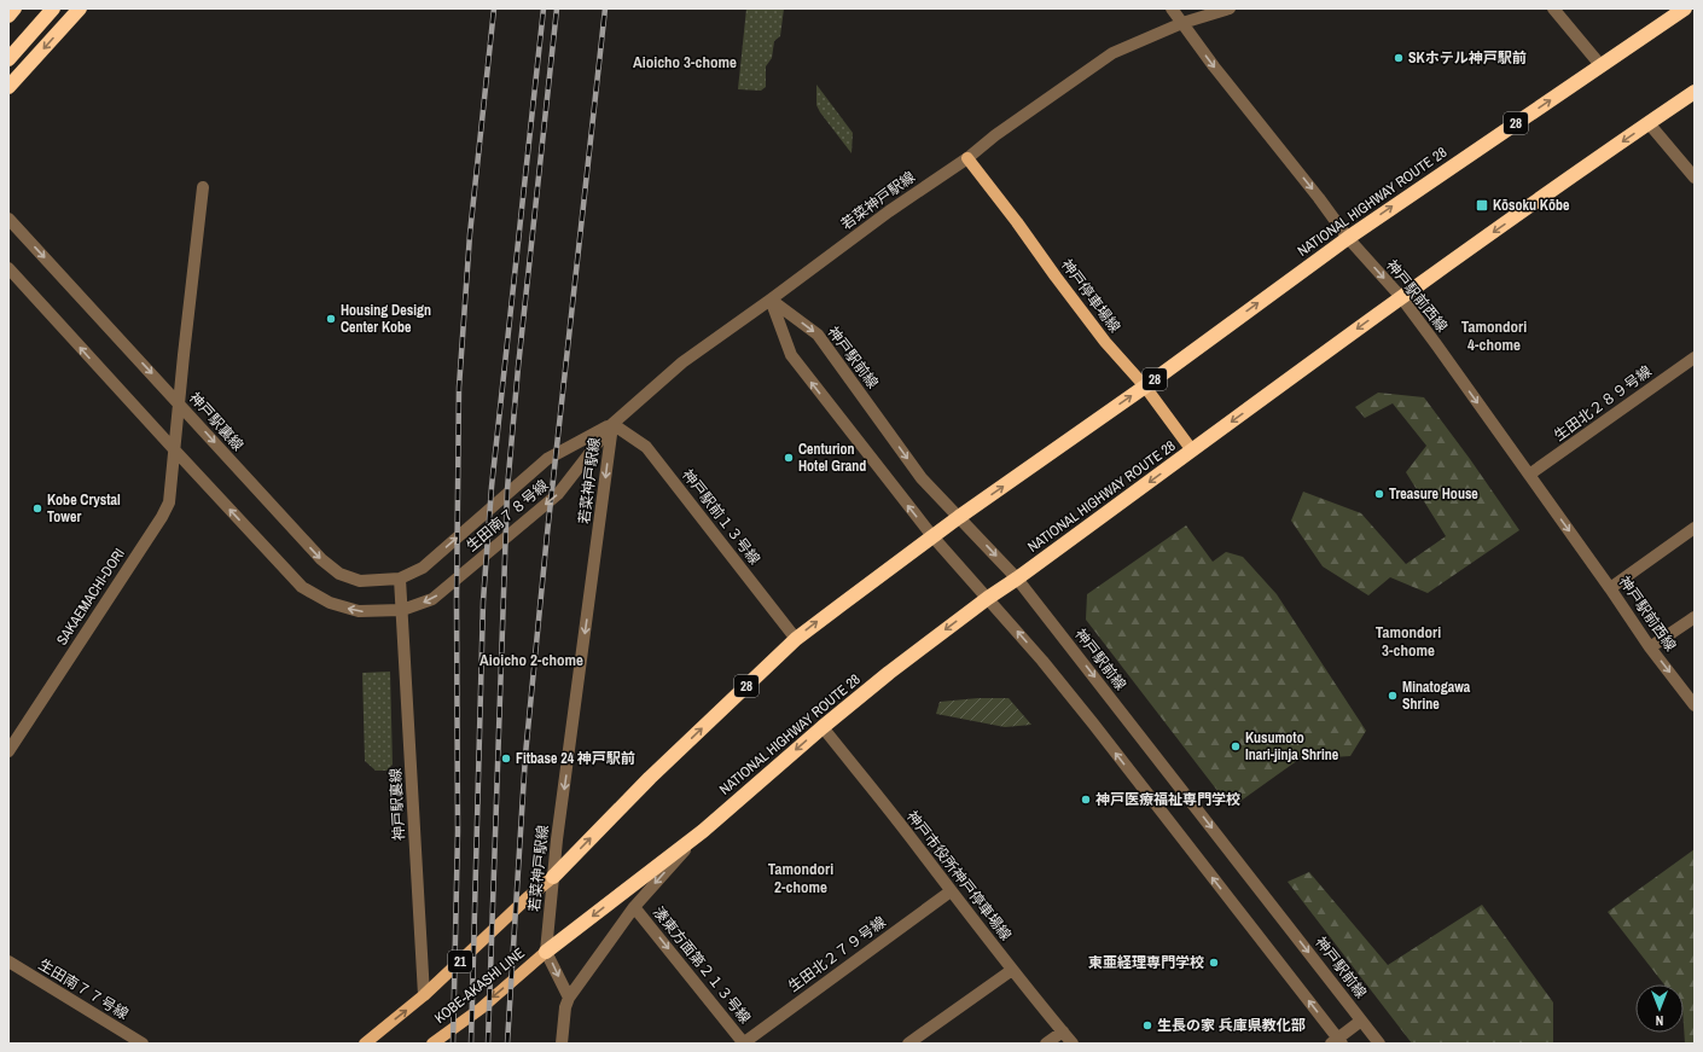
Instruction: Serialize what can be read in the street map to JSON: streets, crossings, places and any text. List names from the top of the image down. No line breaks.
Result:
{"streets":{"highway":["28","NATIONAL HIGHWAY ROUTE 28"],"main road":["神戸停車場線","21","KOBE-AKASHI LINE"],"street":["若菜神戸駅線","神戸駅前西線","神戸駅前線","生田北２８９号線","神戸駅裏線","生田南７８号線","神戸駅前１３号線","SAKAEMACHI-DORI","神戸市役所神戸停車場線","生田北２７９号線","湊東方面第２１３号線","生田南７７号線"]},"crossings":[["若菜神戸駅線","NATIONAL HIGHWAY ROUTE 28"],["若菜神戸駅線","神戸停車場線"],["若菜神戸駅線","神戸駅前西線"],["若菜神戸駅線","神戸駅前線"],["若菜神戸駅線","生田南７８号線"],["若菜神戸駅線","神戸駅前１３号線"],["若菜神戸駅線","KOBE-AKASHI LINE"],["NATIONAL HIGHWAY ROUTE 28","神戸停車場線"],["NATIONAL HIGHWAY ROUTE 28","神戸駅前西線"],["NATIONAL HIGHWAY ROUTE 28","神戸駅前線"],["NATIONAL HIGHWAY ROUTE 28","神戸駅前１３号線"],["NATIONAL HIGHWAY ROUTE 28","神戸市役所神戸停車場線"],["NATIONAL HIGHWAY ROUTE 28","KOBE-AKASHI LINE"],["神戸駅前西線","生田北２８９号線"],["神戸駅裏線","生田南７８号線"],["神戸駅裏線","SAKAEMACHI-DORI"],["神戸駅裏線","KOBE-AKASHI LINE"],["生田南７８号線","神戸駅前１３号線"],["神戸市役所神戸停車場線","生田北２７９号線"],["生田北２７９号線","湊東方面第２１３号線"]],"one_way":["若菜神戸駅線","神戸駅前西線","湊東方面第２１３号線"],"districts":["Aioicho 3-chome","Tamondori 4-chome","Tamondori 3-chome","Aioicho 2-chome","Tamondori 2-chome"],"places":{"other":["SKホテル神戸駅前","Housing Design Center Kobe","Centurion Hotel Grand","Treasure House","Kobe Crystal Tower","Minatogawa Shrine","Kusumoto Inari-jinja Shrine","Fitbase 24 神戸駅前","神戸医療福祉専門学校","東亜経理専門学校","生長の家 兵庫県教化部"],"transit":["Kōsoku Kōbe"]},"north":"bottom"}
